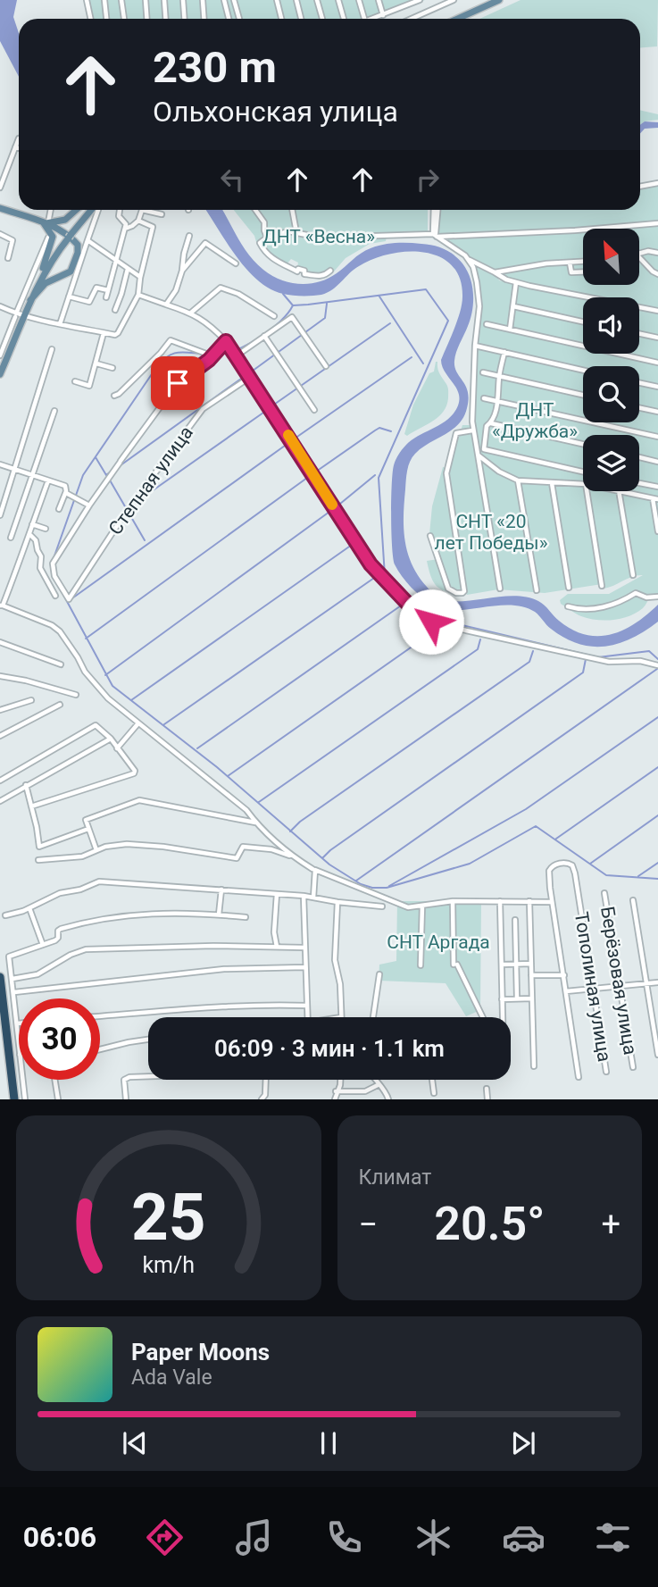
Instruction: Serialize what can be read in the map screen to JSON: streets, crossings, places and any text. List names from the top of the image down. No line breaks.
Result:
{"streets":{"street":["Степная улица","Берёзовая улица","Тополиная улица"]},"parks":["ДНТ «Весна»","ДНТ «Дружба»","СНТ «20 лет Победы»","СНТ Аргада"],"north":"top left","page":{"turn":["230 m","Ольхонская улица"],"limit":"30","trip":"06:09 · 3 мин · 1.1 km","tile":"Климат","heat":["−","20.5°","+"],"song":["Paper Moons","Ada Vale"],"tabs":"06:06","gauge":["25","km/h"]}}
